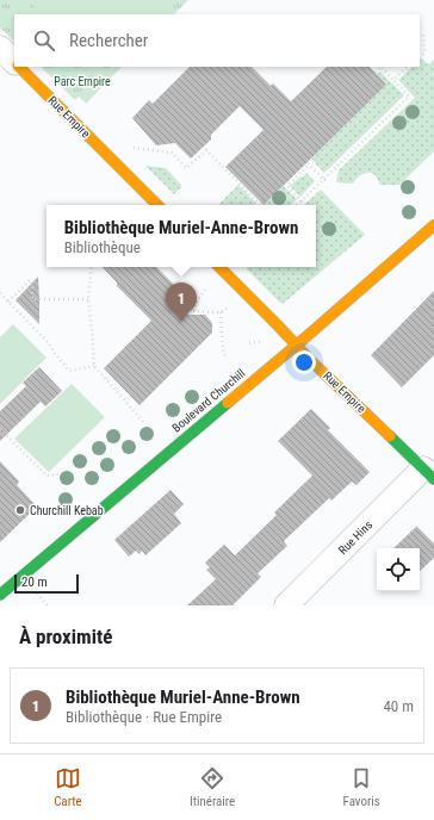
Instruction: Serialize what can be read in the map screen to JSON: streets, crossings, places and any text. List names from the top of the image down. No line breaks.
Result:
{"streets":{"street":["Rue Empire","Boulevard Churchill","Rue Hins"]},"crossings":[["Rue Empire","Boulevard Churchill"],["Rue Empire","Rue Hins"]],"parks":["Parc Empire"],"places":["Churchill Kebab"],"scale_bar":"20 m","page":{"search":"Rechercher","popup":["Bibliothèque Muriel-Anne-Brown","Bibliothèque"],"pins":"1","scale":"20 m","heading":"À proximité","list":[{"mark":"1","name":"Bibliothèque Muriel-Anne-Brown","note":"Bibliothèque · Rue Empire","value":"40 m"}],"nav":["Carte","Itinéraire","Favoris"]}}
